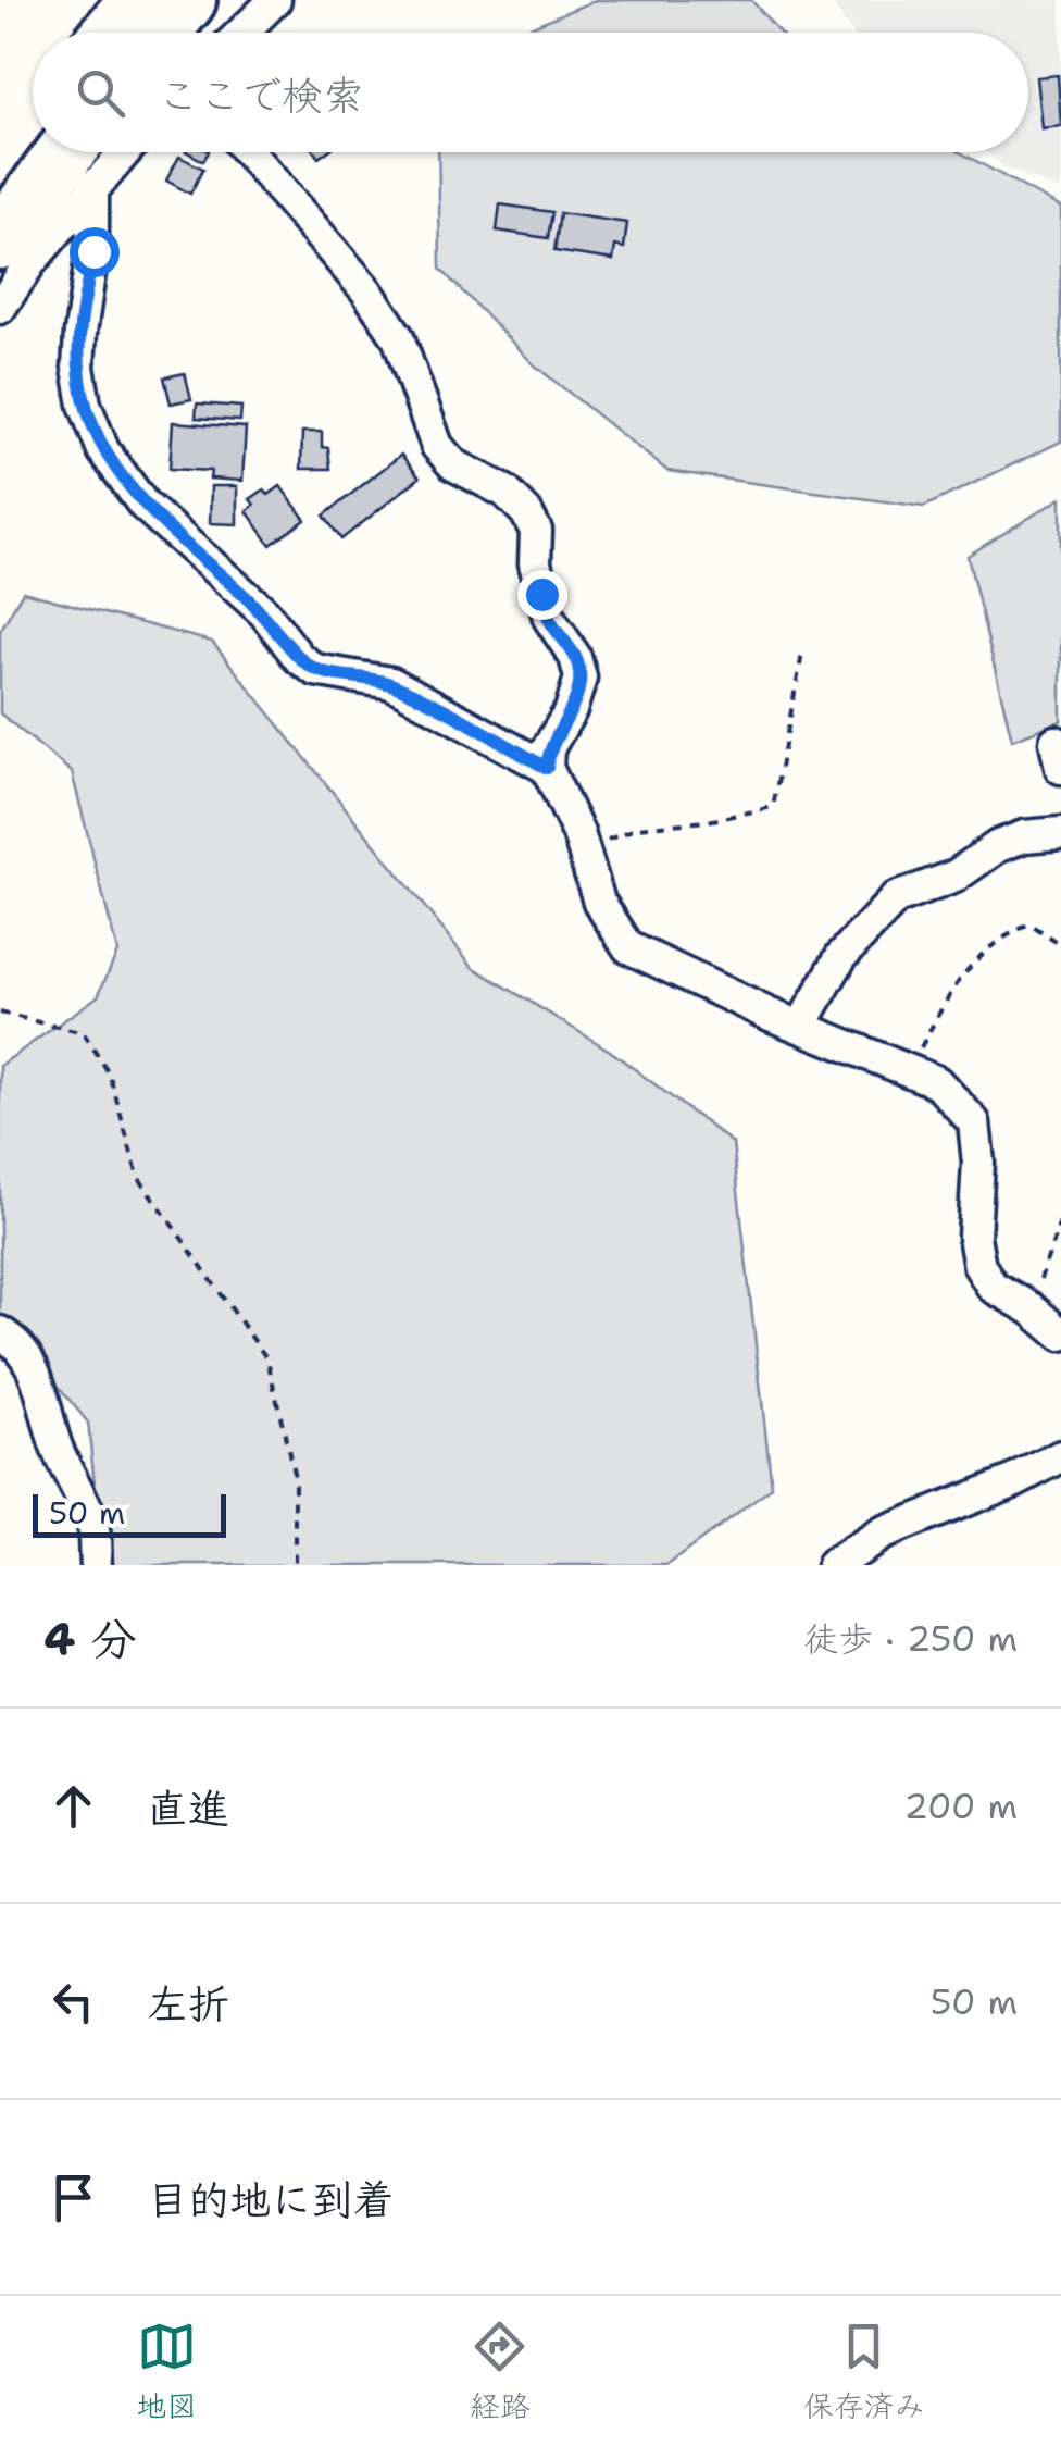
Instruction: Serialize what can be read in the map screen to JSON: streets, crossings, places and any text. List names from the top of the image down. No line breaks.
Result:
{"scale_bar":"50 m","page":{"search":"ここで検索","scale":"50 m","heading":["4 分","徒歩 · 250 m"],"list":[["直進","200 m"],["左折","50 m"],"目的地に到着"],"nav":["地図","経路","保存済み"]}}
